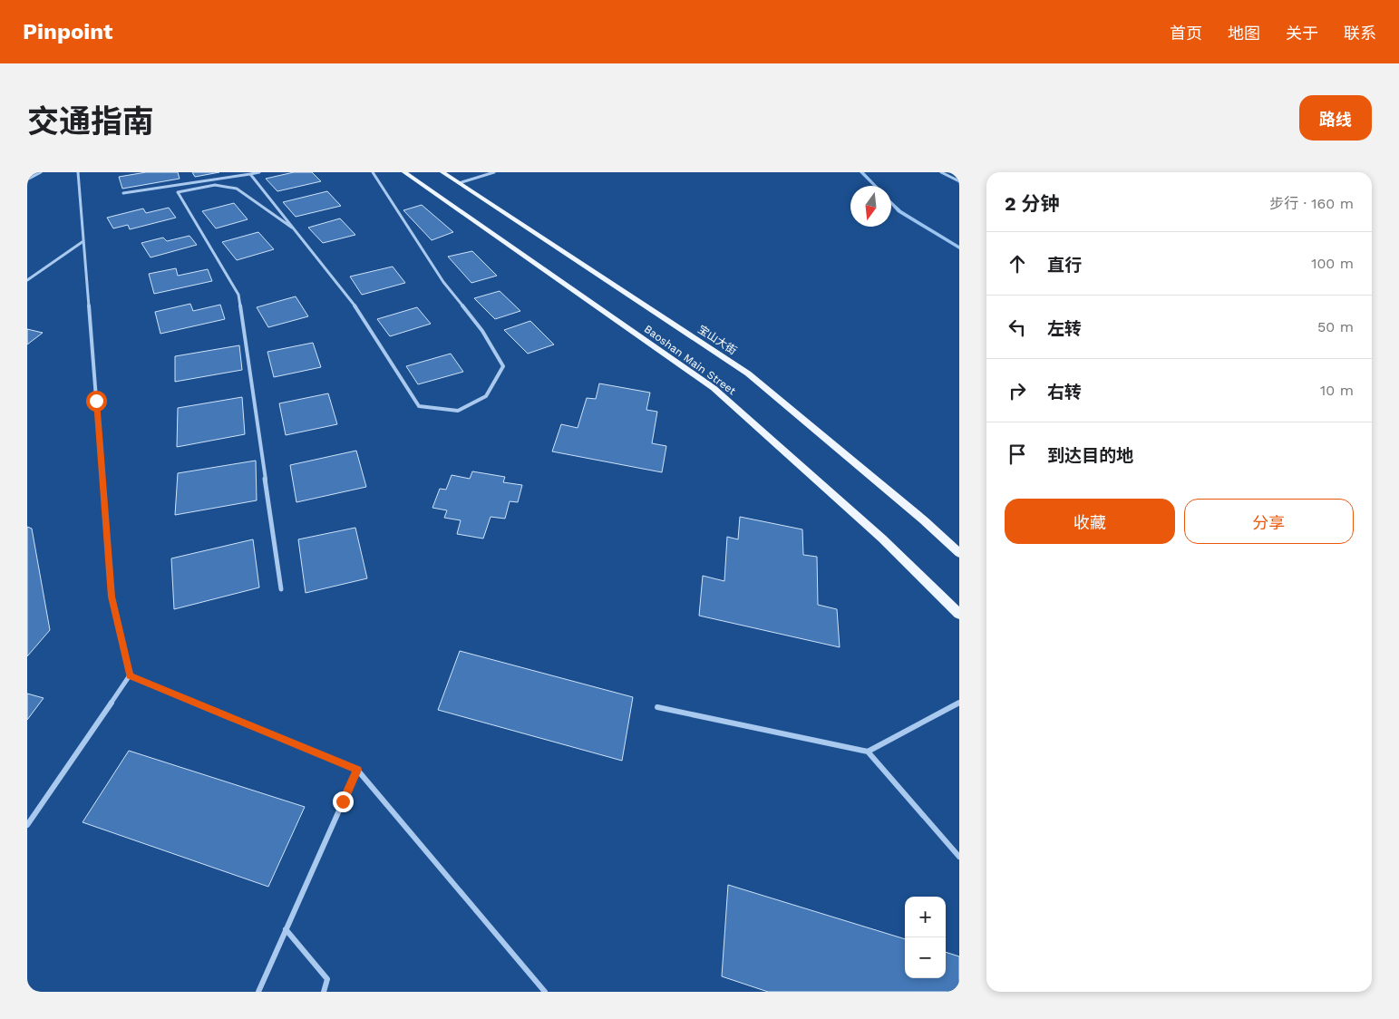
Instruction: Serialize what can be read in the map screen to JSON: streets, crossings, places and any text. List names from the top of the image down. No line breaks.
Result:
{"streets":{"main road":["宝山大街","Baoshan Main Street"]},"north":"bottom","page":{"header":"Pinpoint","nav":["首页","地图","关于","联系"],"title":"交通指南","buttons":["路线",["收藏","分享"]],"heading":["2 分钟","步行 · 160 m"],"list":[["直行","100 m"],["左转","50 m"],["右转","10 m"],"到达目的地"],"map_buttons":["+","−"]}}
